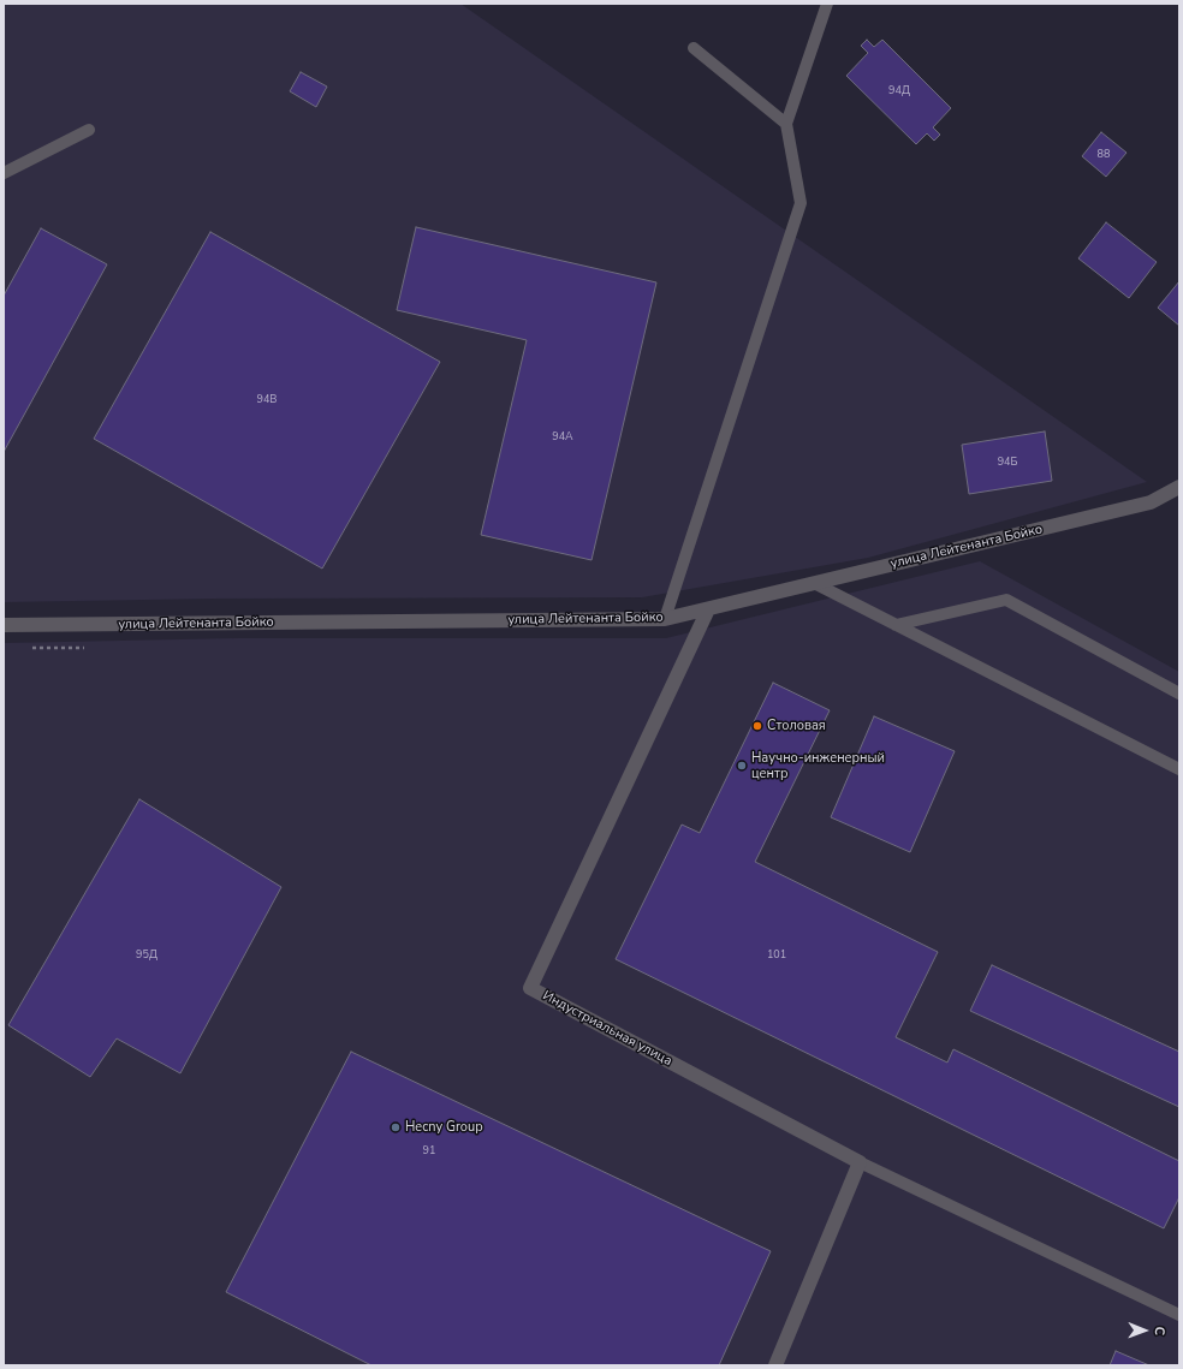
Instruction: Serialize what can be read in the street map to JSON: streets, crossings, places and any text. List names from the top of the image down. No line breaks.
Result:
{"streets":{"street":["улица Лейтенанта Бойко","Индустриальная улица"]},"crossings":[["улица Лейтенанта Бойко","Индустриальная улица"]],"places":["Столовая","Научно-инженерный центр","Hecny Group"],"house_numbers":["94Д","88","94В","94А","94Б","95Д","101","91"],"north":"right"}
